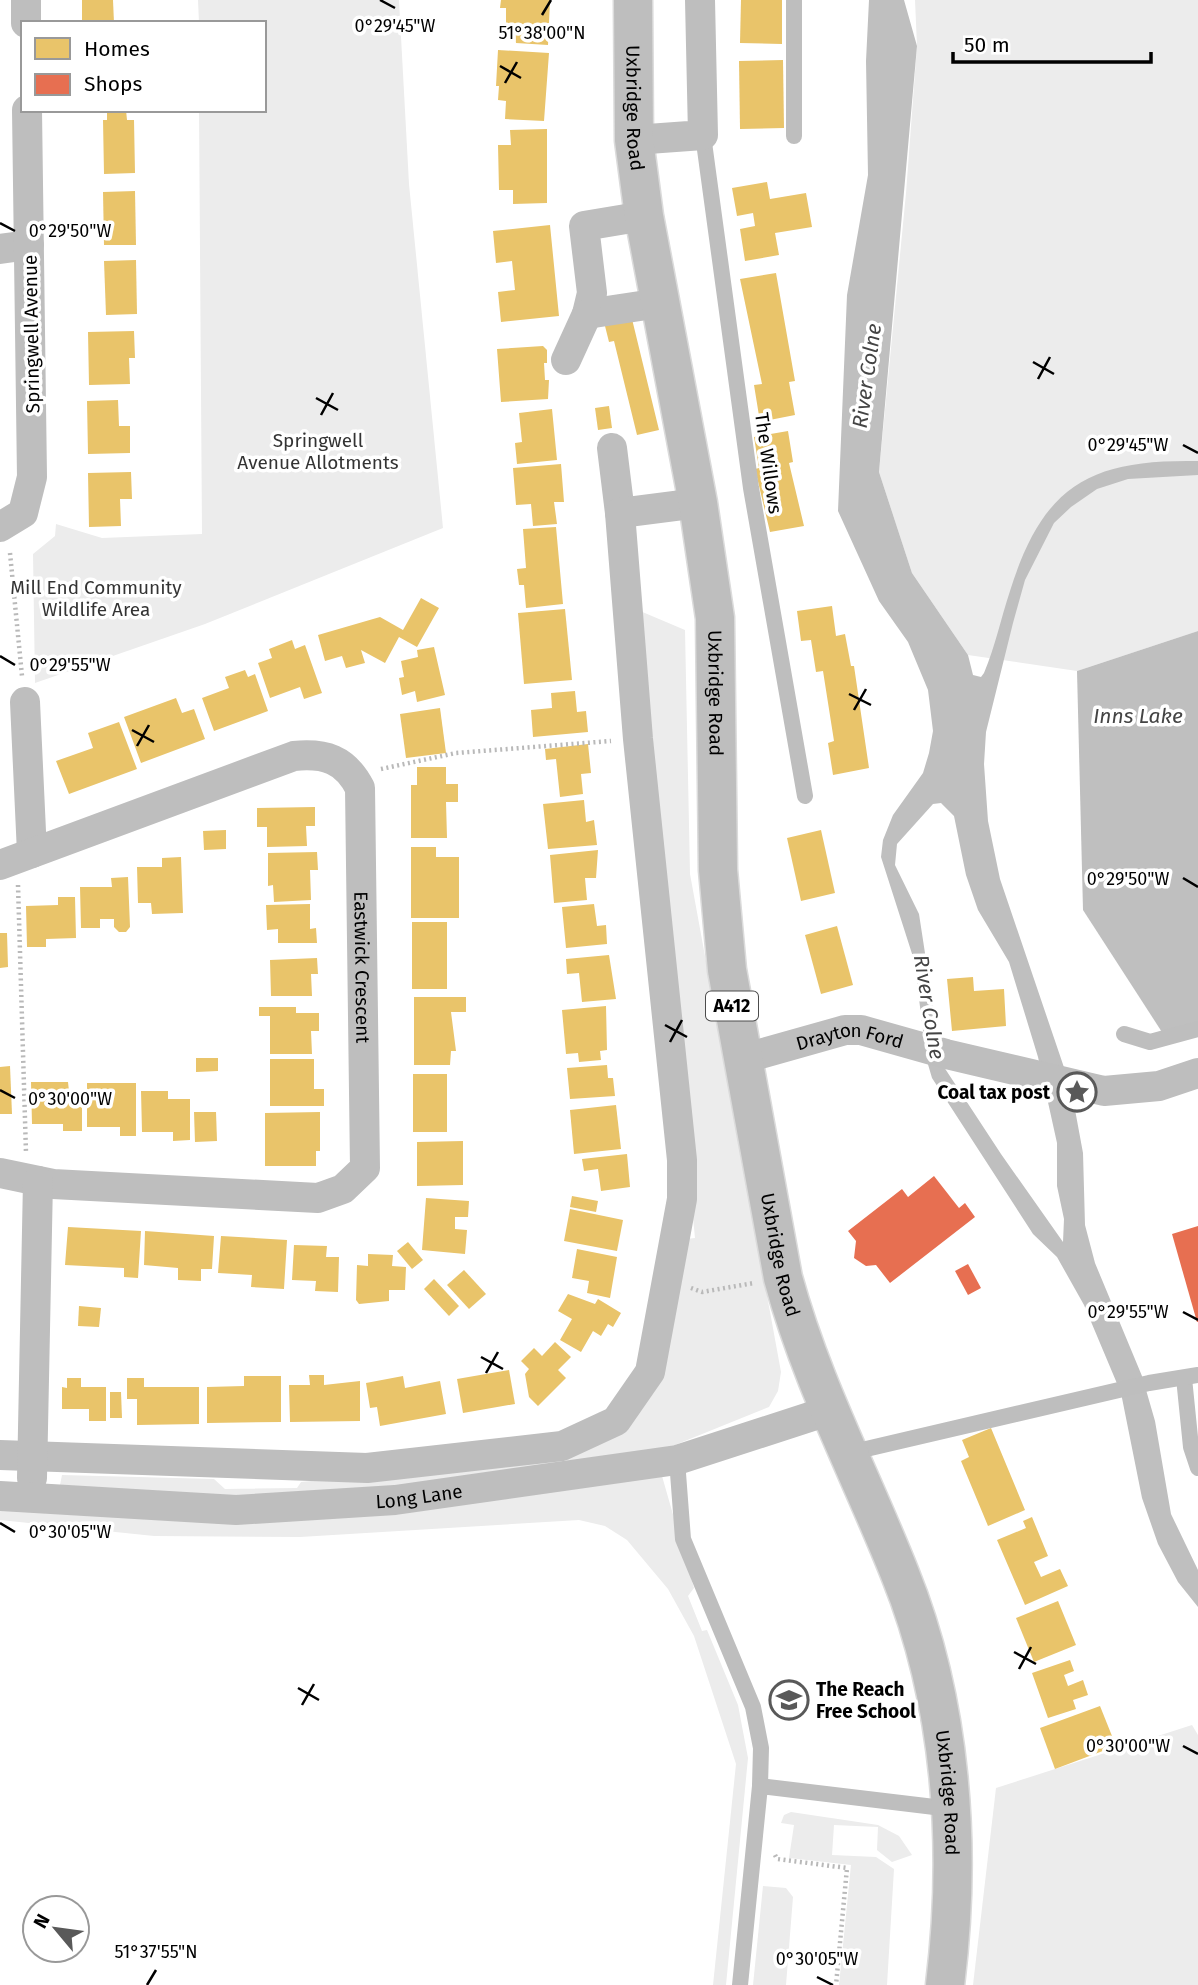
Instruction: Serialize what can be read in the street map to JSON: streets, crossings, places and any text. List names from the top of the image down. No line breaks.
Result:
{"streets":{"main road":["Uxbridge Road","A412"],"street":["Springwell Avenue","Eastwick Crescent","Drayton Ford","Long Lane"],"lane":["The Willows"]},"crossings":[["Uxbridge Road","Drayton Ford"],["Uxbridge Road","Long Lane"]],"water":["River Colne","Inns Lake"],"parks":["Springwell Avenue Allotments","Mill End Community Wildlife Area"],"places":{"place":["Coal tax post"],"school or university":["The Reach Free School"]},"legend":["Homes","Shops"],"scale_bar":"50 m","north":"top left","coordinates":["0°29'45\"W","51°38'00\"N","0°29'50\"W","0°29'55\"W","0°30'00\"W","0°30'05\"W","51°37'55\"N"]}
